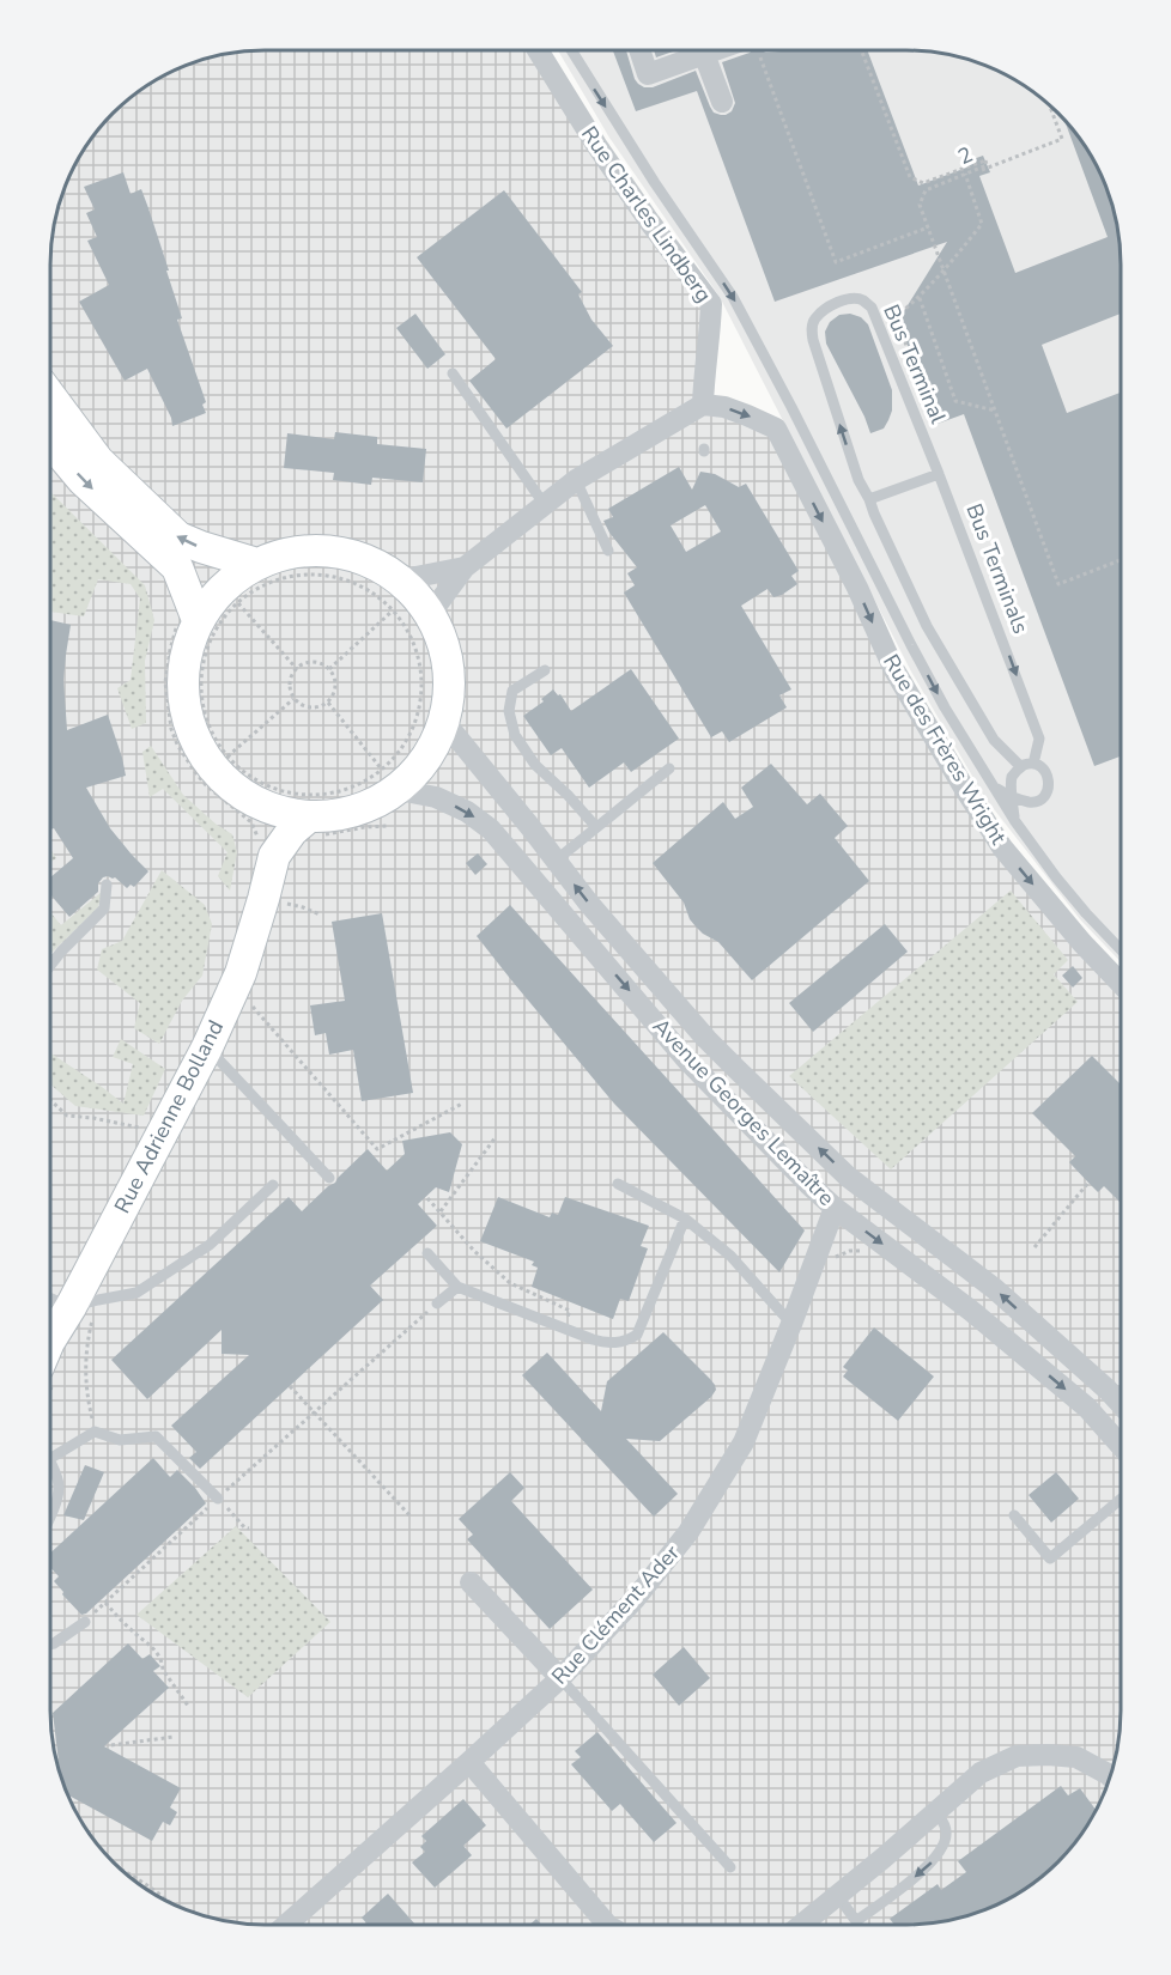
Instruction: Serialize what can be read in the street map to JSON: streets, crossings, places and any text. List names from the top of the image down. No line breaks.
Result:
{"streets":{"street":["Rue Charles Lindberg","Rue des Frères Wright","Avenue Georges Lemaître","Rue Adrienne Bolland","Rue Clément Ader"],"lane":["Bus Terminal","Bus Terminals"],"path":["2"]},"crossings":[["Rue Charles Lindberg","Rue des Frères Wright"],["Bus Terminal","Bus Terminals"],["Avenue Georges Lemaître","Rue Clément Ader"]],"one_way":["Rue des Frères Wright"]}
